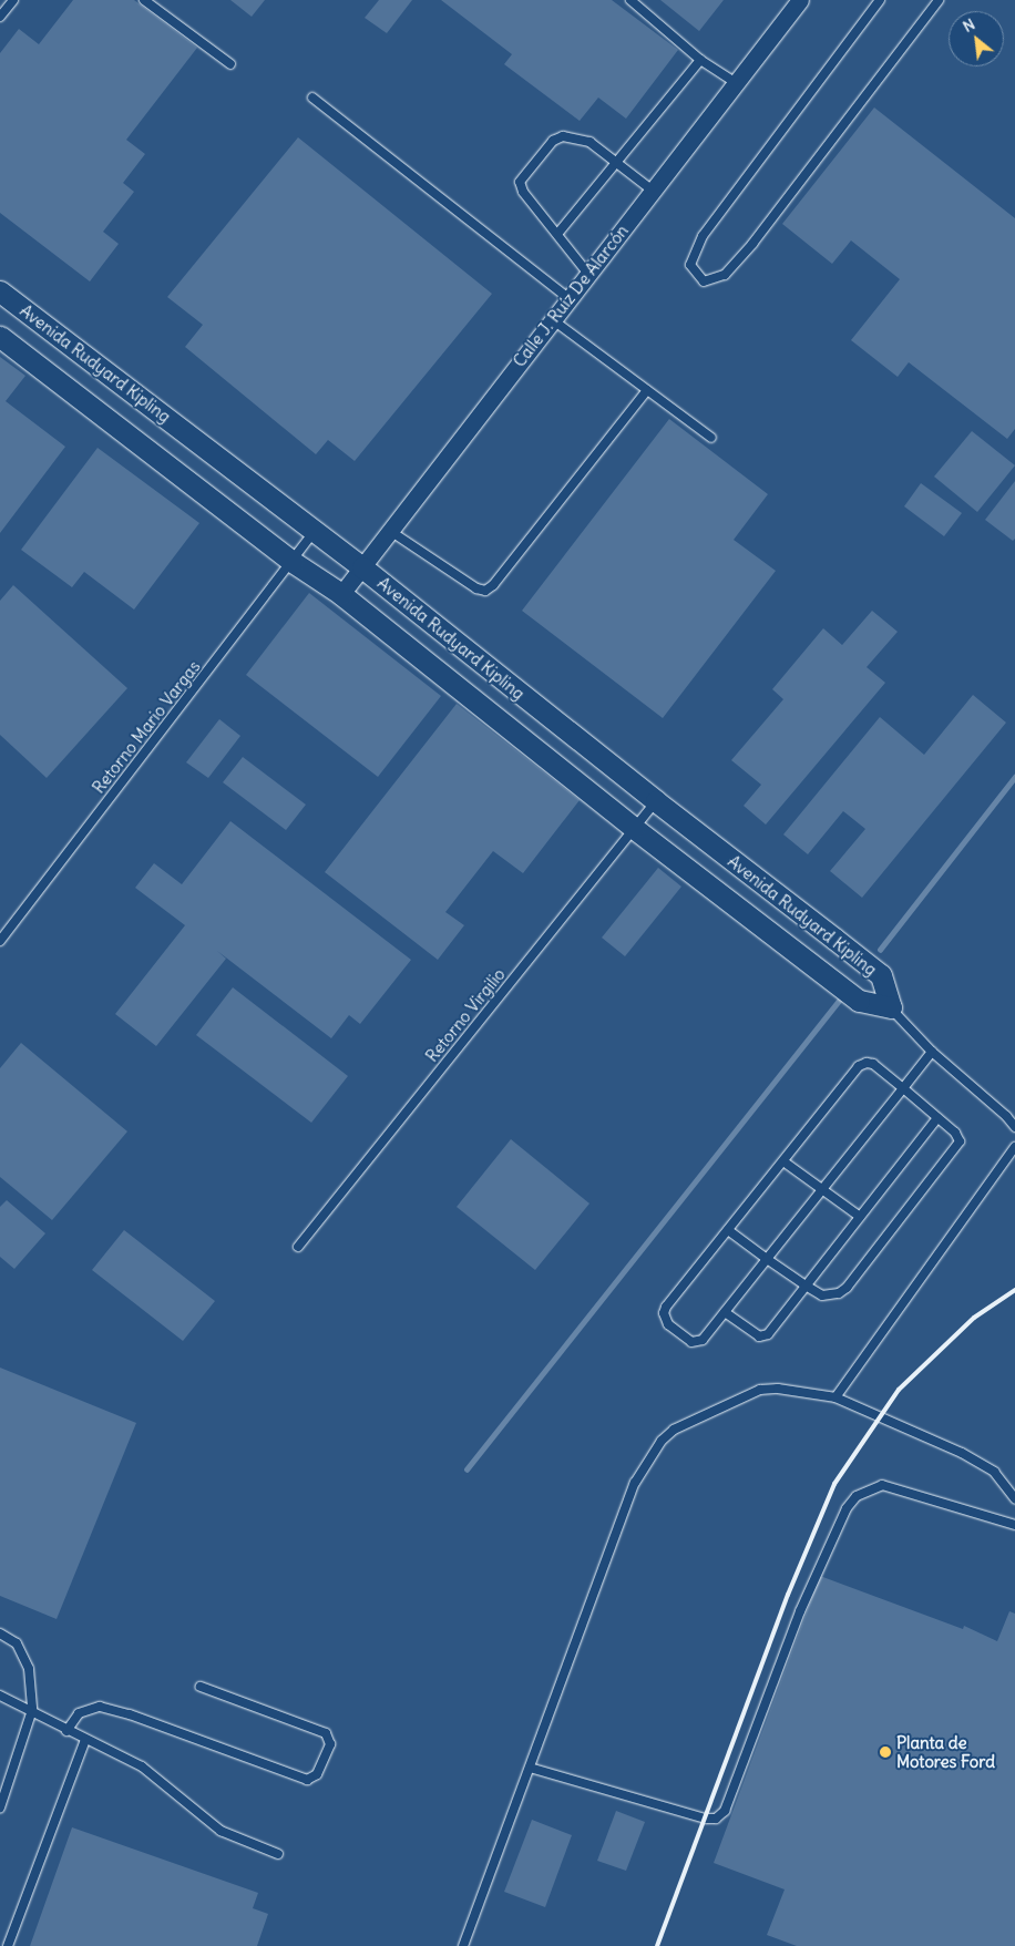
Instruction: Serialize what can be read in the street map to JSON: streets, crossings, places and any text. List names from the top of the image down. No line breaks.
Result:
{"streets":{"street":["Calle J. Ruíz De Alarcón","Avenida Rudyard Kipling"],"lane":["Retorno Mario Vargas","Retorno Virgilio"]},"crossings":[["Calle J. Ruíz De Alarcón","Avenida Rudyard Kipling"],["Avenida Rudyard Kipling","Retorno Mario Vargas"],["Avenida Rudyard Kipling","Retorno Virgilio"]],"places":["Planta de Motores Ford"],"north":"top left"}
